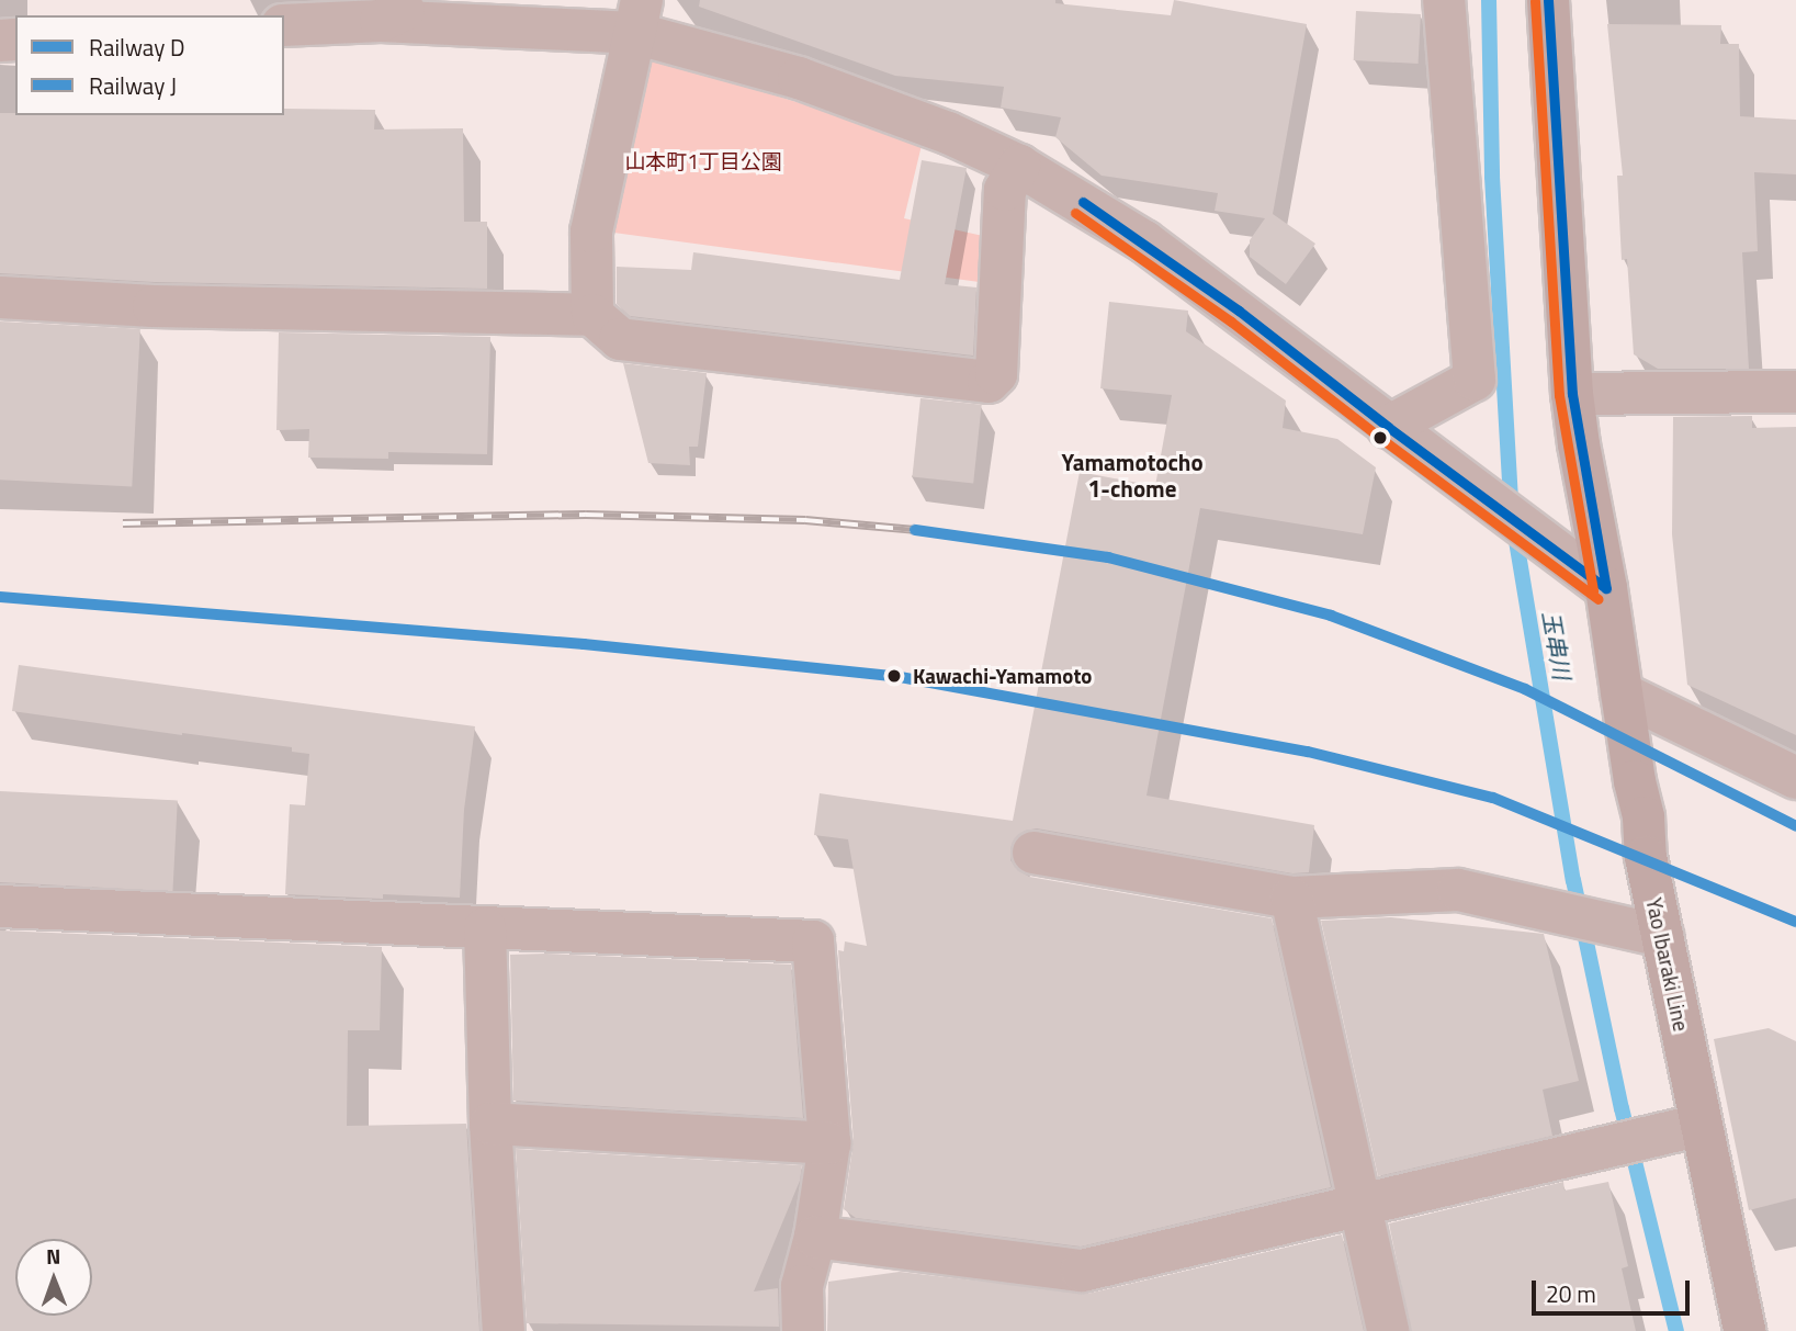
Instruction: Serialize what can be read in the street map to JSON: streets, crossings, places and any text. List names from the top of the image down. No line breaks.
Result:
{"streets":{"main road":["Yao Ibaraki Line"]},"districts":["Yamamotocho 1-chome"],"water":["玉串川"],"parks":["山本町1丁目公園"],"places":["Kawachi-Yamamoto"],"lines":["transit line 20","rail line J","rail line D"],"legend":["Railway D","Railway J"],"scale_bar":"20 m","north":"top"}
